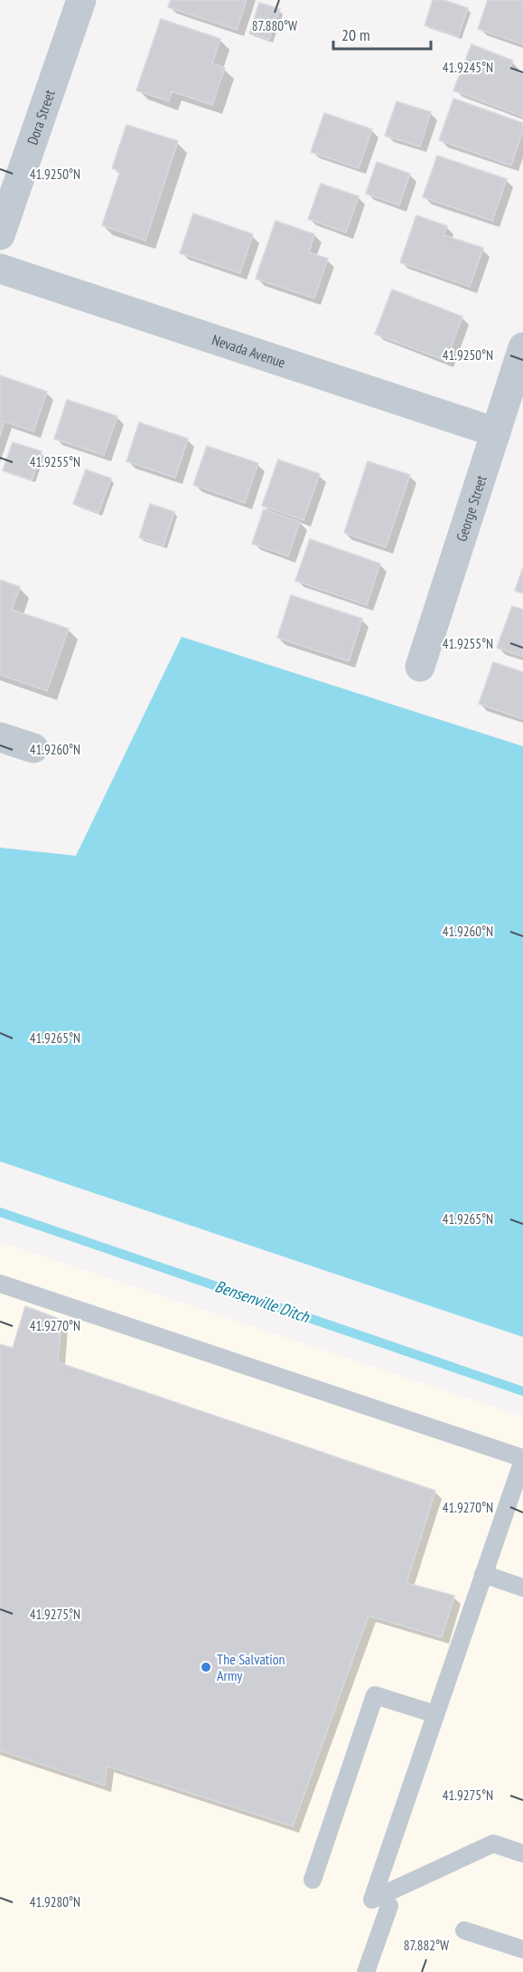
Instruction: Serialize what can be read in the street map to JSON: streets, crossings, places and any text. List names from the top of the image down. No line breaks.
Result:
{"streets":{"street":["Dora Street","Nevada Avenue","George Street"]},"crossings":[["Nevada Avenue","George Street"]],"water":["Bensenville Ditch"],"places":["The Salvation Army"],"scale_bar":"20 m","coordinates":["87.880°W","41.9245°N","41.9250°N","41.9255°N","41.9260°N","41.9265°N","41.9270°N","41.9275°N","41.9280°N","87.882°W"]}
